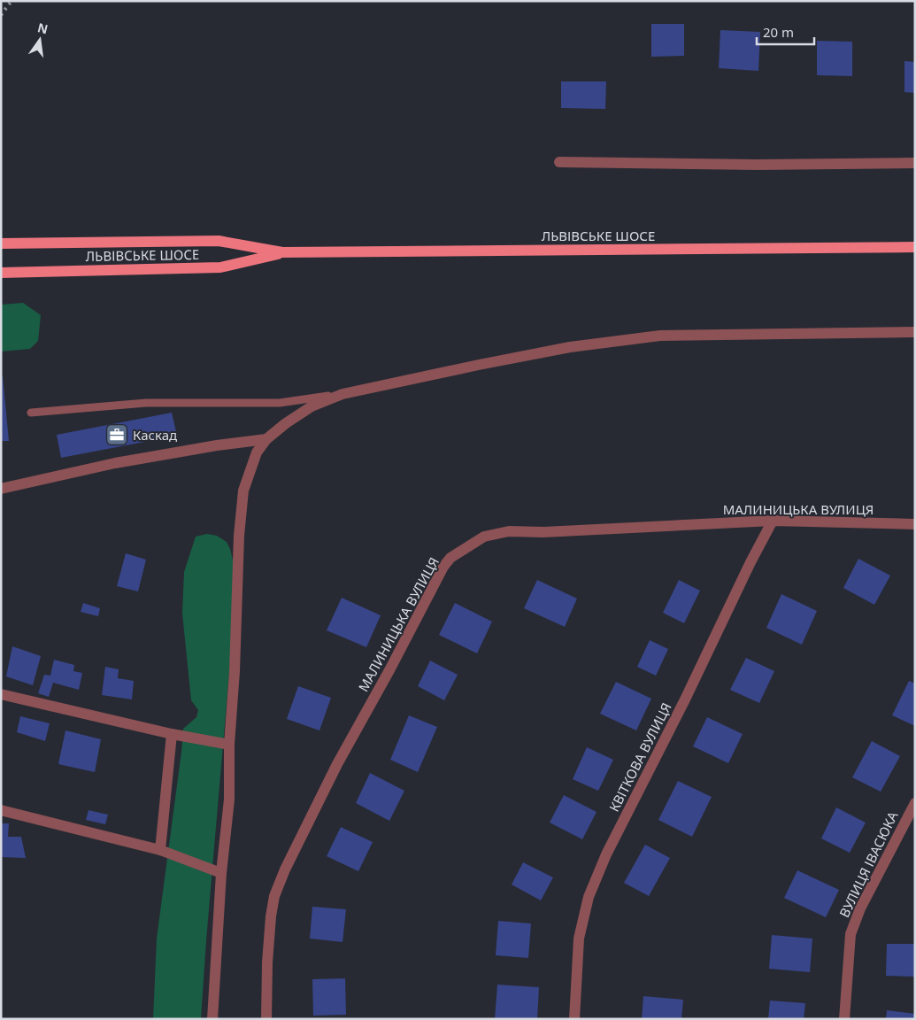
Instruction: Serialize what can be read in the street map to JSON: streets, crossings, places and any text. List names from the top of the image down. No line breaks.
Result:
{"streets":{"main road":["ЛЬВІВСЬКЕ ШОСЕ"],"street":["МАЛИНИЦЬКА ВУЛИЦЯ","КВІТКОВА ВУЛИЦЯ","ВУЛИЦЯ ІВАСЮКА"]},"crossings":[["МАЛИНИЦЬКА ВУЛИЦЯ","КВІТКОВА ВУЛИЦЯ"]],"places":{"office":["Каскад"]},"scale_bar":"20 m","north":"top"}
